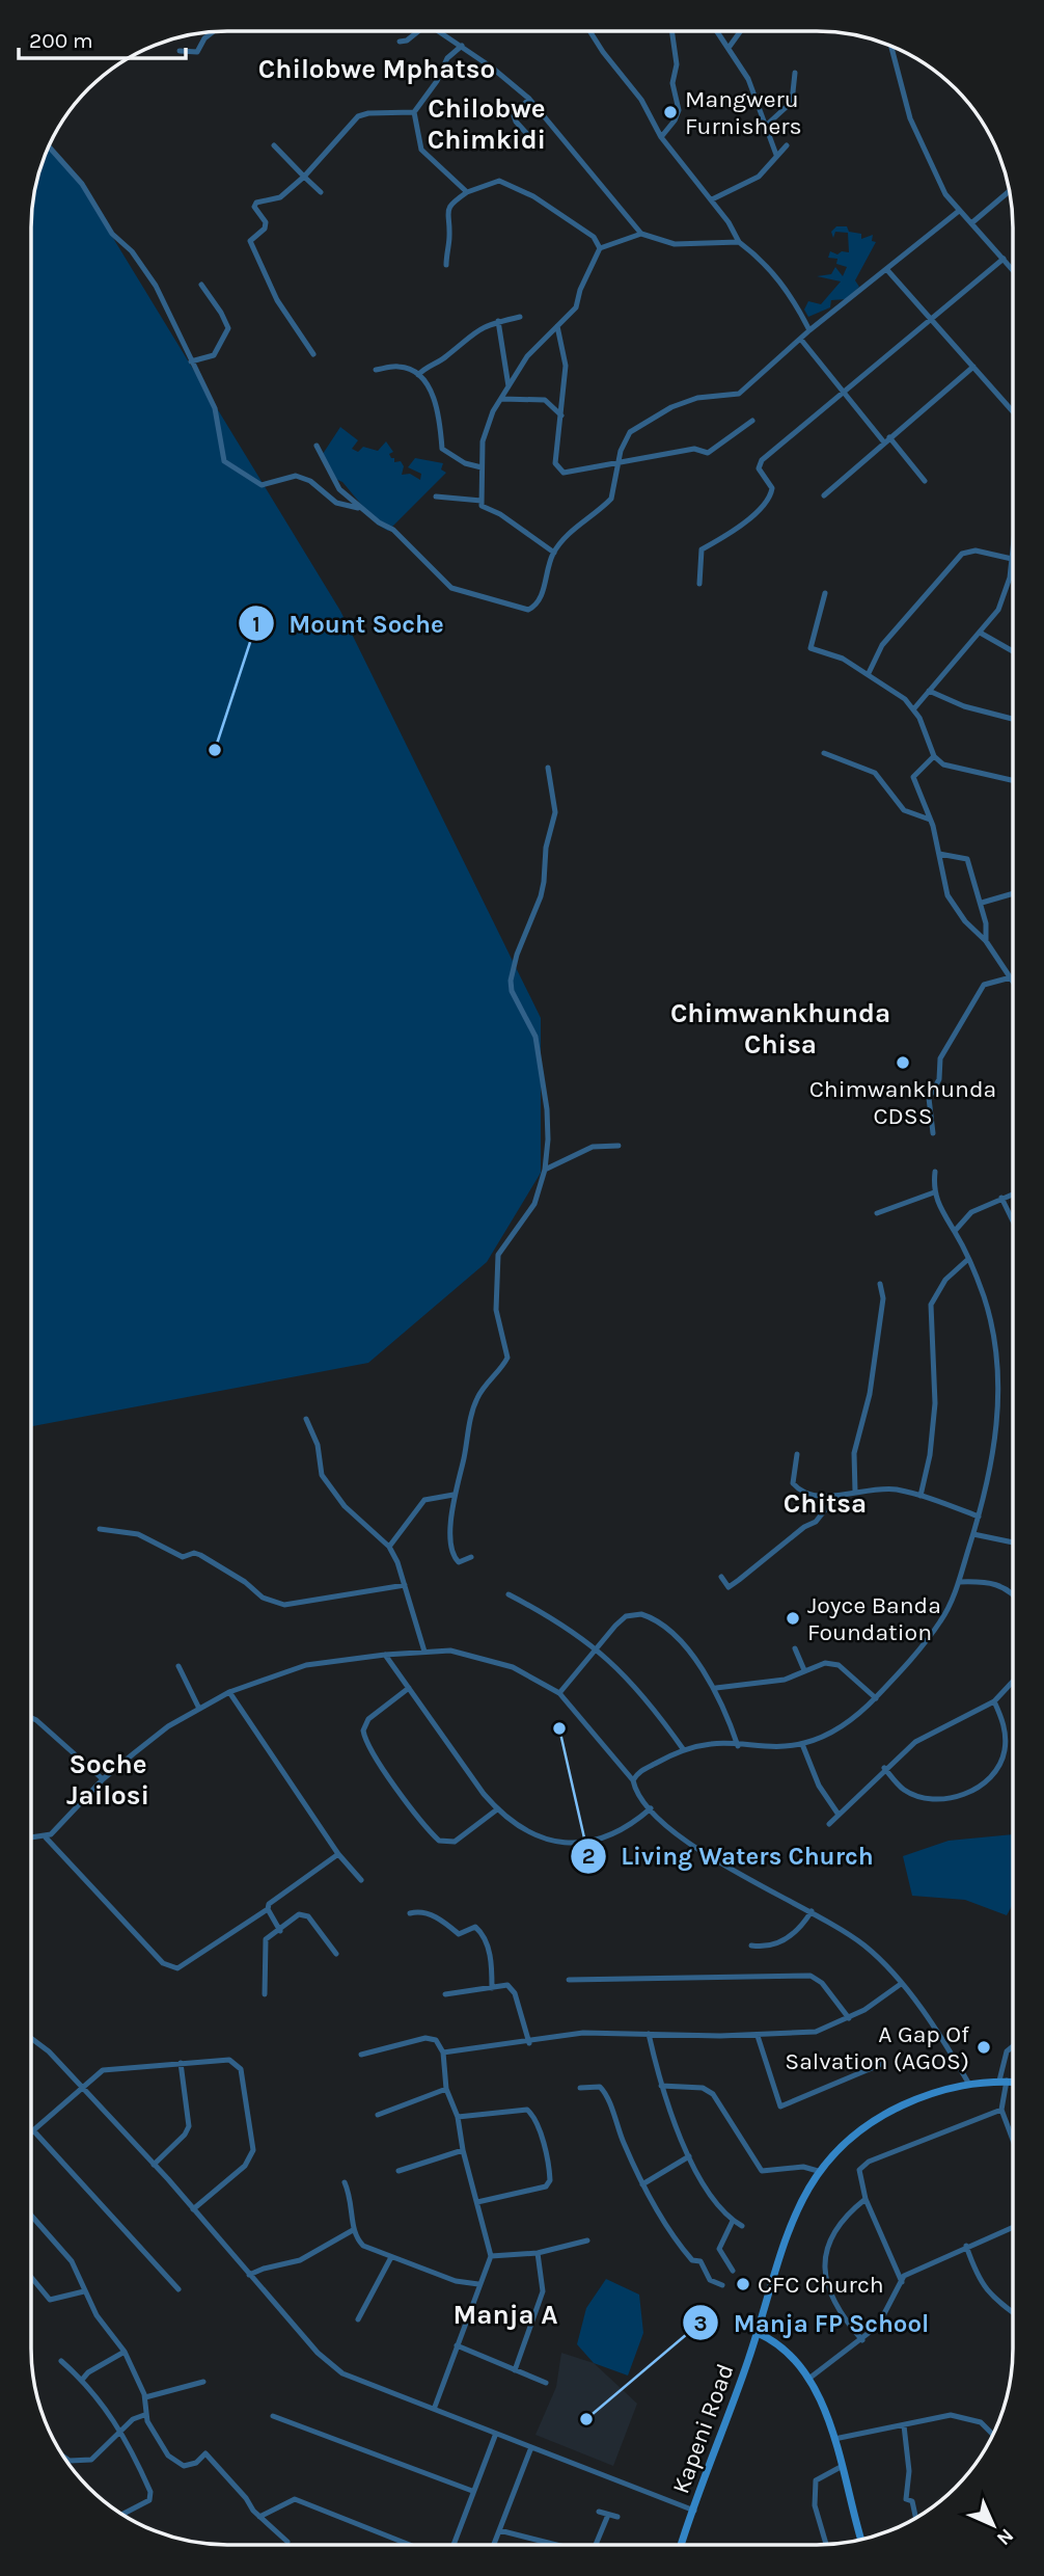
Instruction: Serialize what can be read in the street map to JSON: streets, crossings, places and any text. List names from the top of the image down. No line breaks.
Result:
{"streets":{"main road":["Kapeni Road"]},"districts":["Chilobwe Mphatso","Chilobwe Chimkidi","Chimwankhunda Chisa","Chitsa","Soche Jailosi","Manja A"],"places":["Mangweru Furnishers","Mount Soche","Chimwankhunda CDSS","Joyce Banda Foundation","Living Waters Church","A Gap Of Salvation (AGOS)","CFC Church","Manja FP School"],"scale_bar":"200 m","north":"bottom right"}
